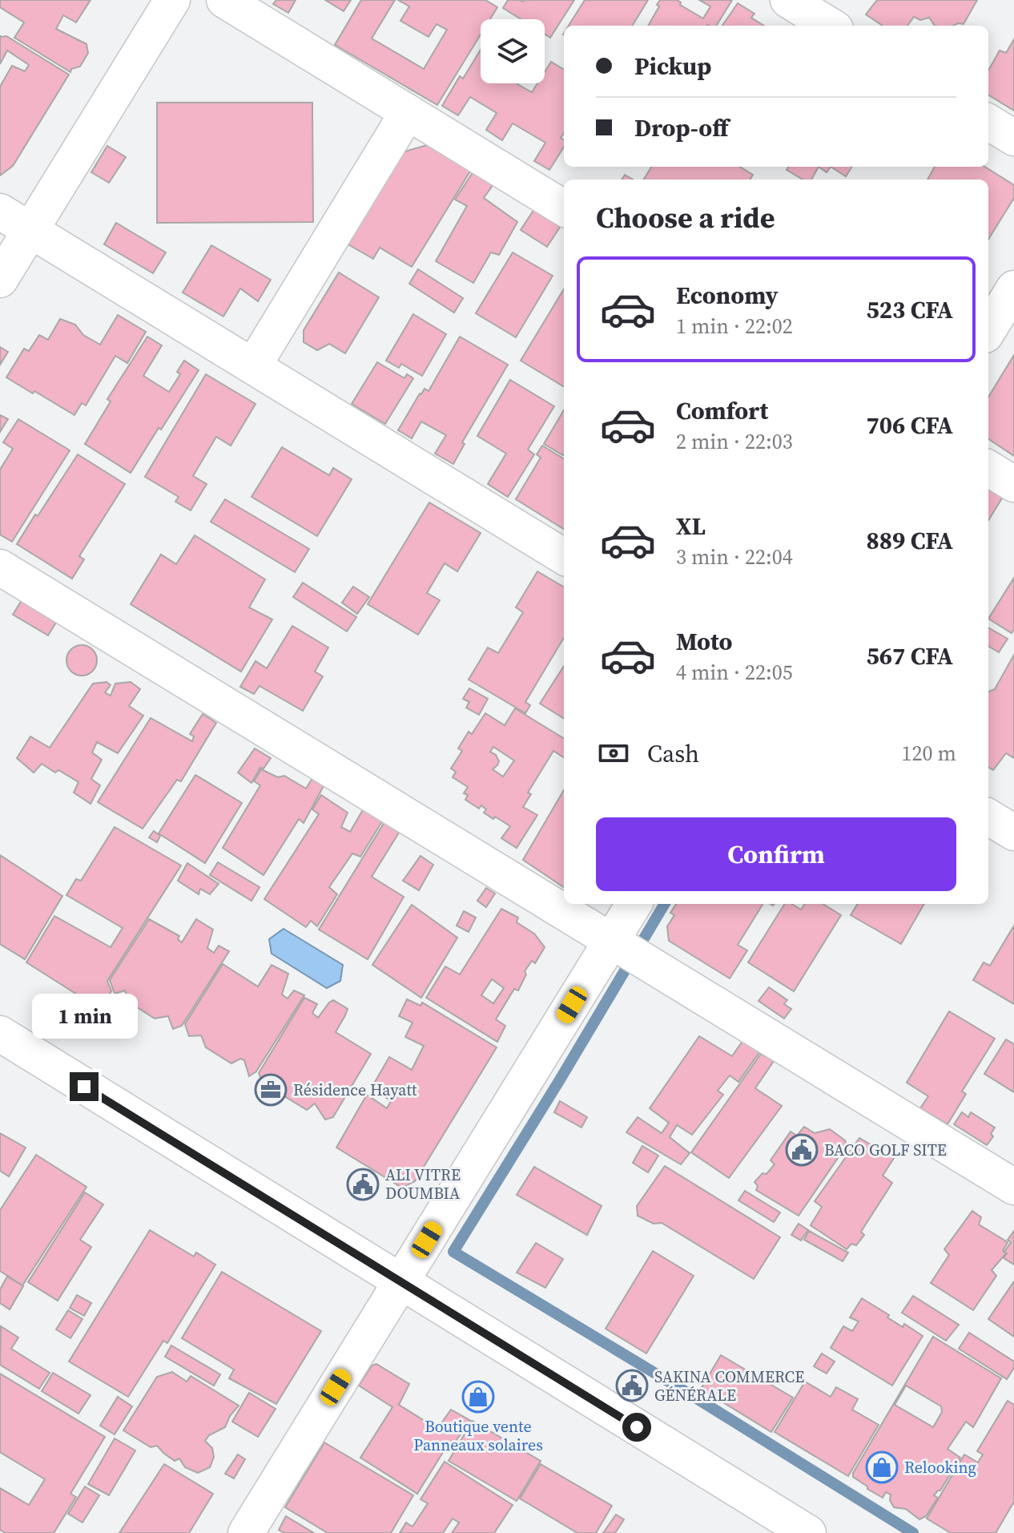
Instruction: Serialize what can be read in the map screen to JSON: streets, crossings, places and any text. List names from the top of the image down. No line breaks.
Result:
{"places":{"office":["Résidence Hayatt"],"public building":["BACO GOLF SITE","ALI VITRE DOUMBIA","SAKINA COMMERCE GÉNÉRALE"],"shop":["Boutique vente Panneaux solaires","Relooking"]},"page":{"banner":["Pickup","Drop-off"],"heading":"Choose a ride","list":[{"name":"Economy","note":"1 min · 22:02","value":"523 CFA"},{"name":"Comfort","note":"2 min · 22:03","value":"706 CFA"},{"name":"XL","note":"3 min · 22:04","value":"889 CFA"},{"name":"Moto","note":"4 min · 22:05","value":"567 CFA"}],"pay":["Cash","120 m"],"buttons":"Confirm","bubble":"1 min"}}
